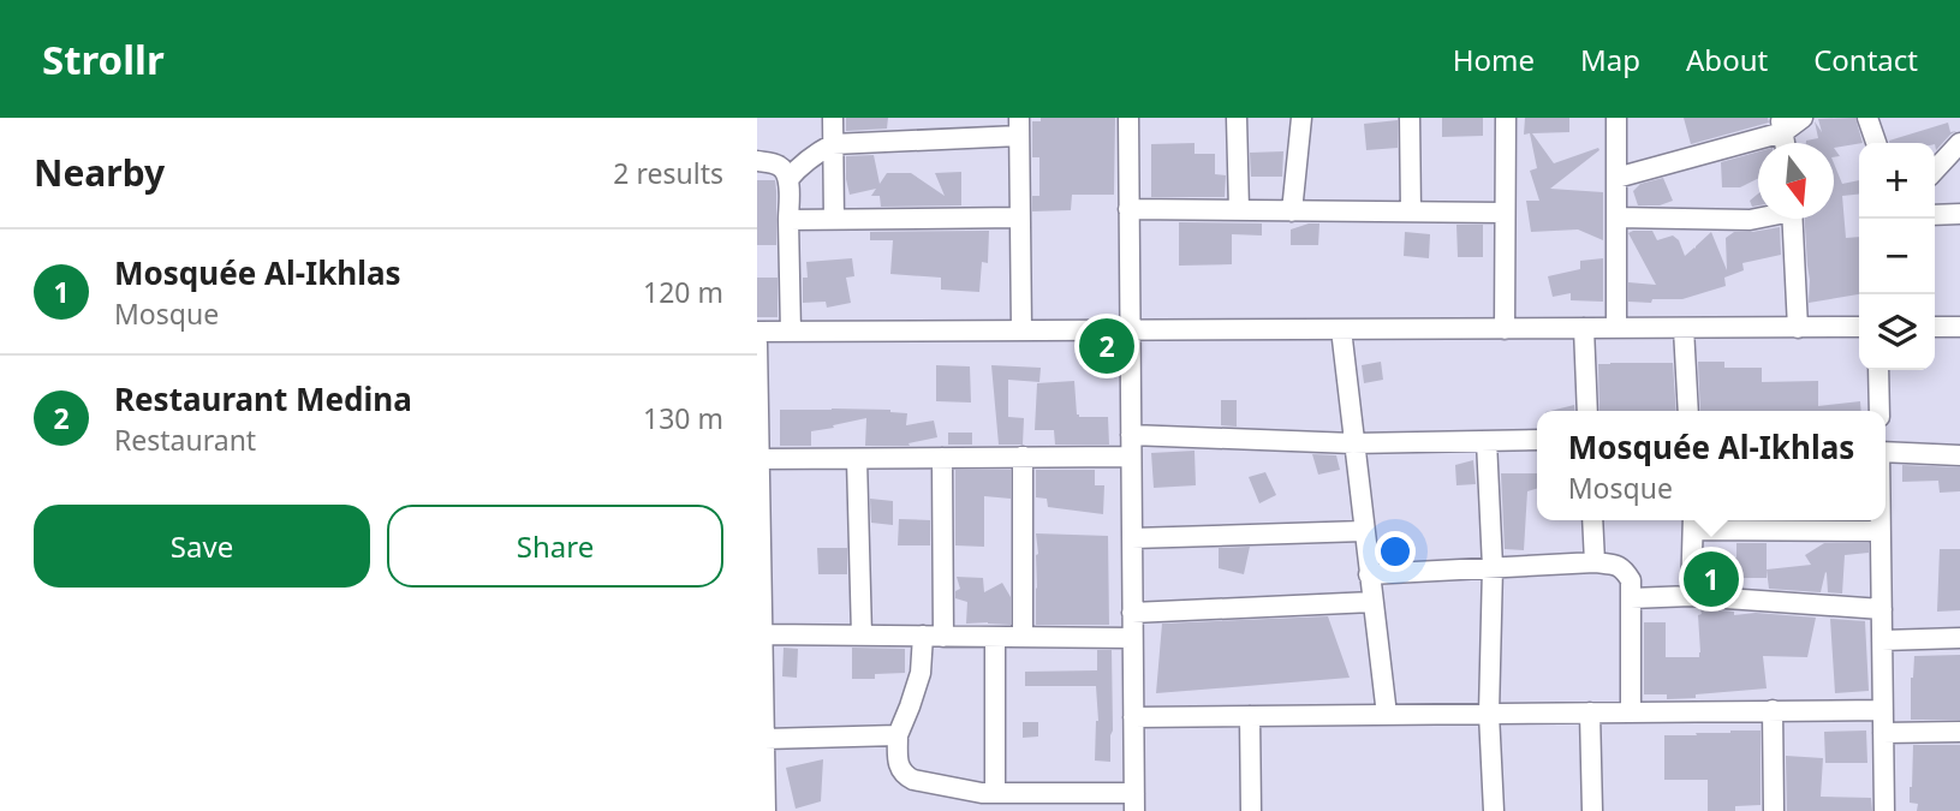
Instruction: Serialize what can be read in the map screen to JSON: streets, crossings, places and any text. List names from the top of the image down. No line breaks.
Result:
{"north":"bottom","page":{"header":"Strollr","nav":["Home","Map","About","Contact"],"heading":["Nearby","2 results"],"map_buttons":["+","−"],"list":[{"mark":"1","name":"Mosquée Al-Ikhlas","note":"Mosque","value":"120 m"},{"mark":"2","name":"Restaurant Medina","note":"Restaurant","value":"130 m"}],"pins":["2","1"],"popup":["Mosquée Al-Ikhlas","Mosque"],"buttons":["Save","Share"]}}
